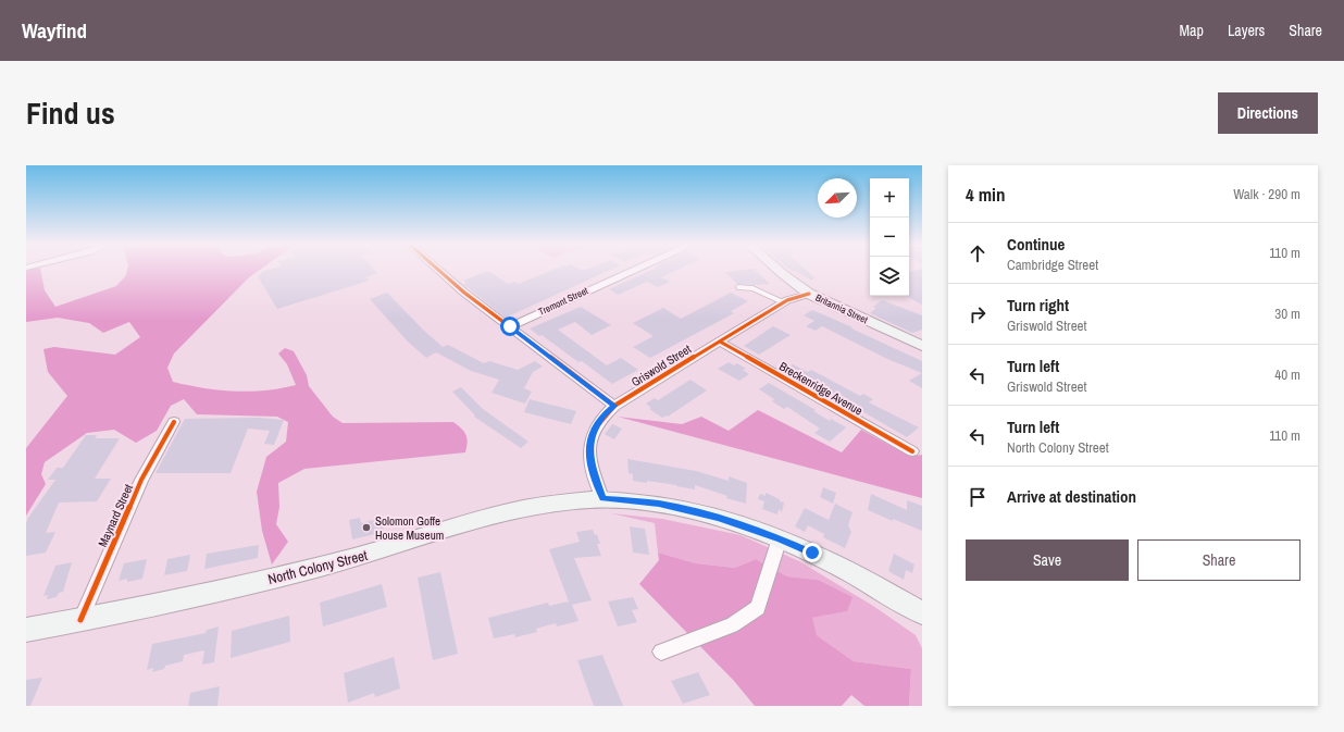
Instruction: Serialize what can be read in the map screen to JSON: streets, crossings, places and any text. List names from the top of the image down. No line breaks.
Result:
{"streets":{"main road":["Britannia Street","North Colony Street"],"street":["Tremont Street","Griswold Street","Breckenridge Avenue","Maynard Street"]},"crossings":[["Britannia Street","Griswold Street"],["Griswold Street","Breckenridge Avenue"],["Griswold Street","North Colony Street"],["Maynard Street","North Colony Street"]],"places":["Solomon Goffe House Museum"],"north":"bottom left","page":{"header":"Wayfind","nav":["Map","Layers","Share"],"title":"Find us","buttons":["Directions",["Save","Share"]],"heading":["4 min","Walk · 290 m"],"map_buttons":["+","−"],"list":[["Continue","Cambridge Street","110 m"],["Turn right","Griswold Street","30 m"],["Turn left","Griswold Street","40 m"],["Turn left","North Colony Street","110 m"],"Arrive at destination"]}}
